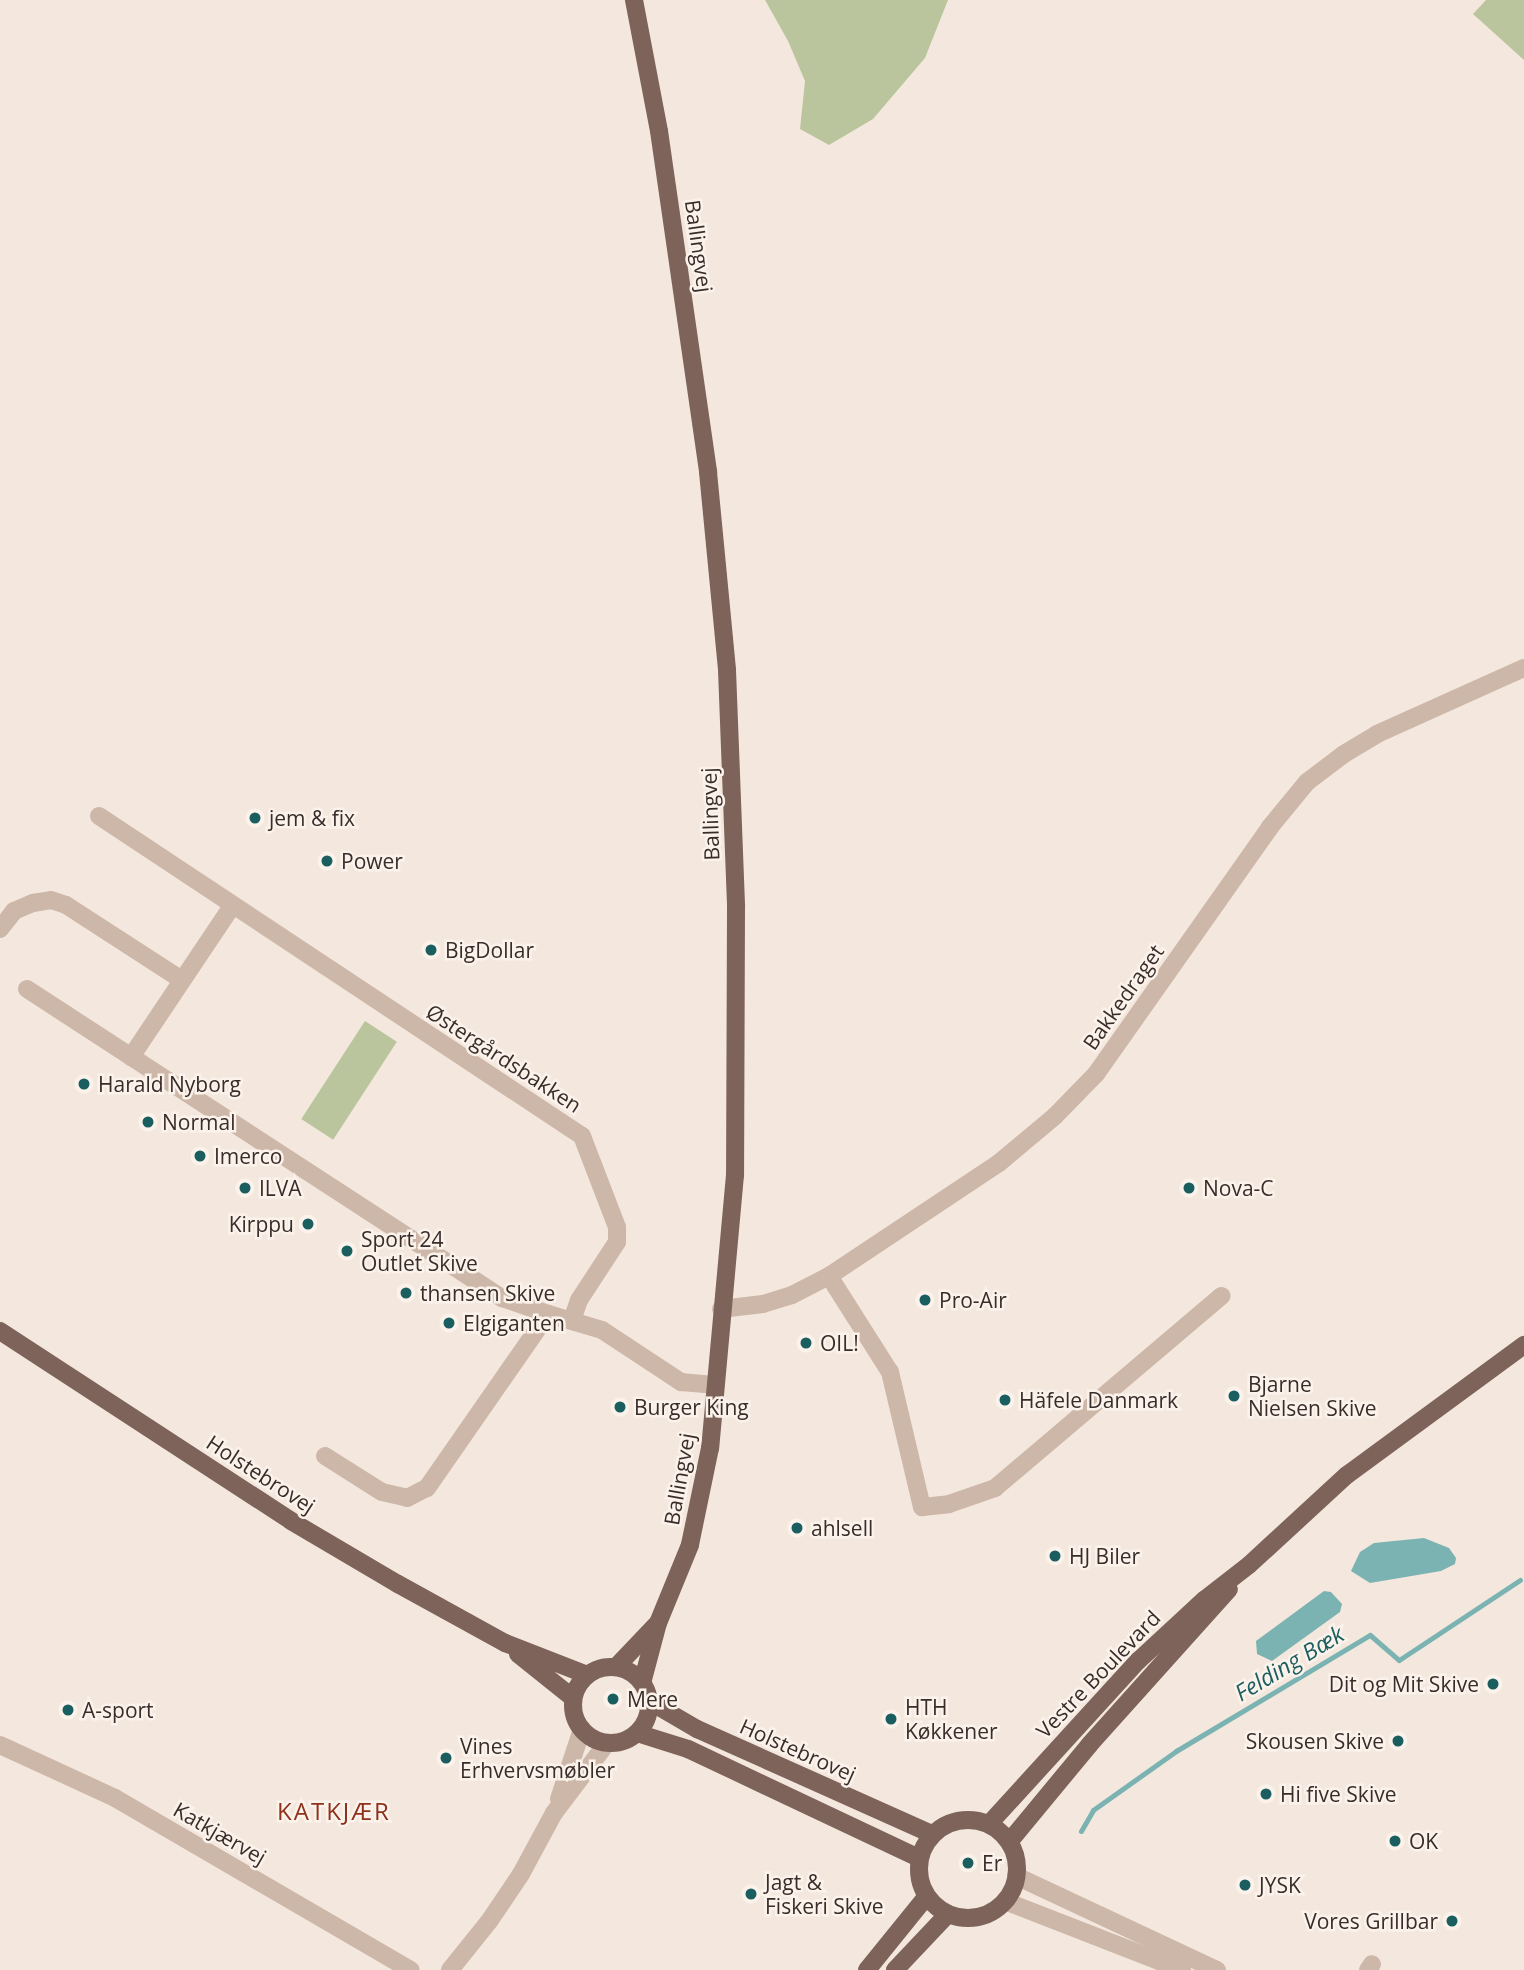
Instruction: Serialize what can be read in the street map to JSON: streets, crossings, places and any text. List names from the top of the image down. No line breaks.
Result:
{"streets":{"main road":["Ballingvej","Holstebrovej","Vestre Boulevard"],"street":["Bakkedraget","Østergårdsbakken","Katkjærvej"]},"crossings":[["Ballingvej","Bakkedraget"],["Ballingvej","Holstebrovej"],["Holstebrovej","Vestre Boulevard"]],"districts":["KATKJÆR"],"water":["Felding Bæk"],"places":["jem & fix","Power","BigDollar","Harald Nyborg","Normal","Imerco","ILVA","Nova-C","Kirppu","Sport 24 Outlet Skive","thansen Skive","Pro-Air","Elgiganten","OIL!","Bjarne Nielsen Skive","Häfele Danmark","Burger King","ahlsell","HJ Biler","Dit og Mit Skive","Mere","A-sport","HTH Køkkener","Skousen Skive","Vines Erhvervsmøbler","Hi five Skive","OK","Er","JYSK","Jagt & Fiskeri Skive","Vores Grillbar"]}
